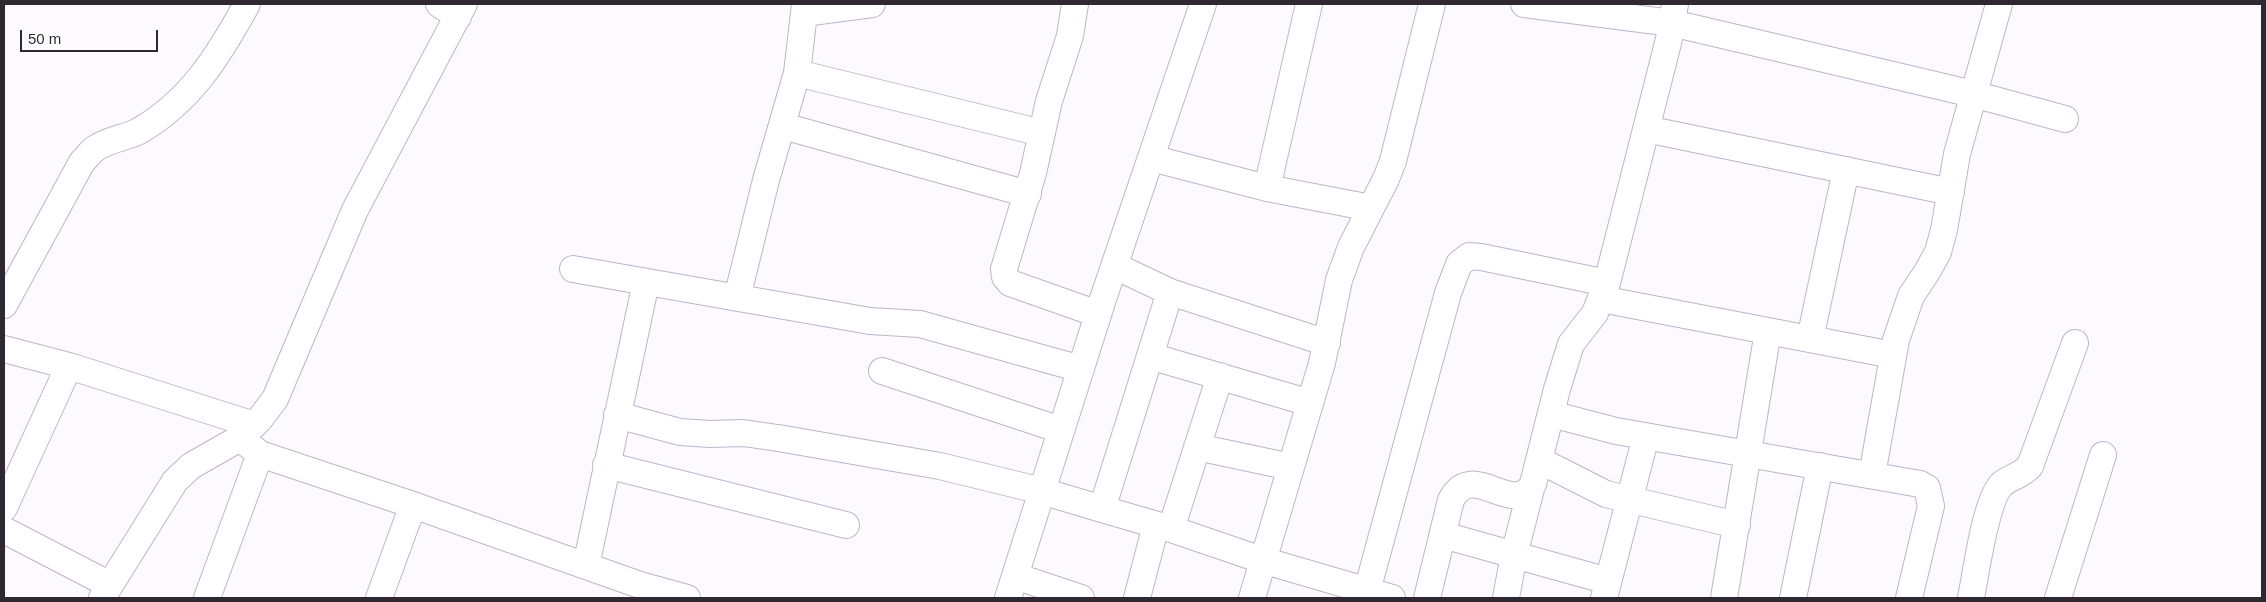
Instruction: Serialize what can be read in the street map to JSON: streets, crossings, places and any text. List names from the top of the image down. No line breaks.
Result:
{"scale_bar":"50 m"}
